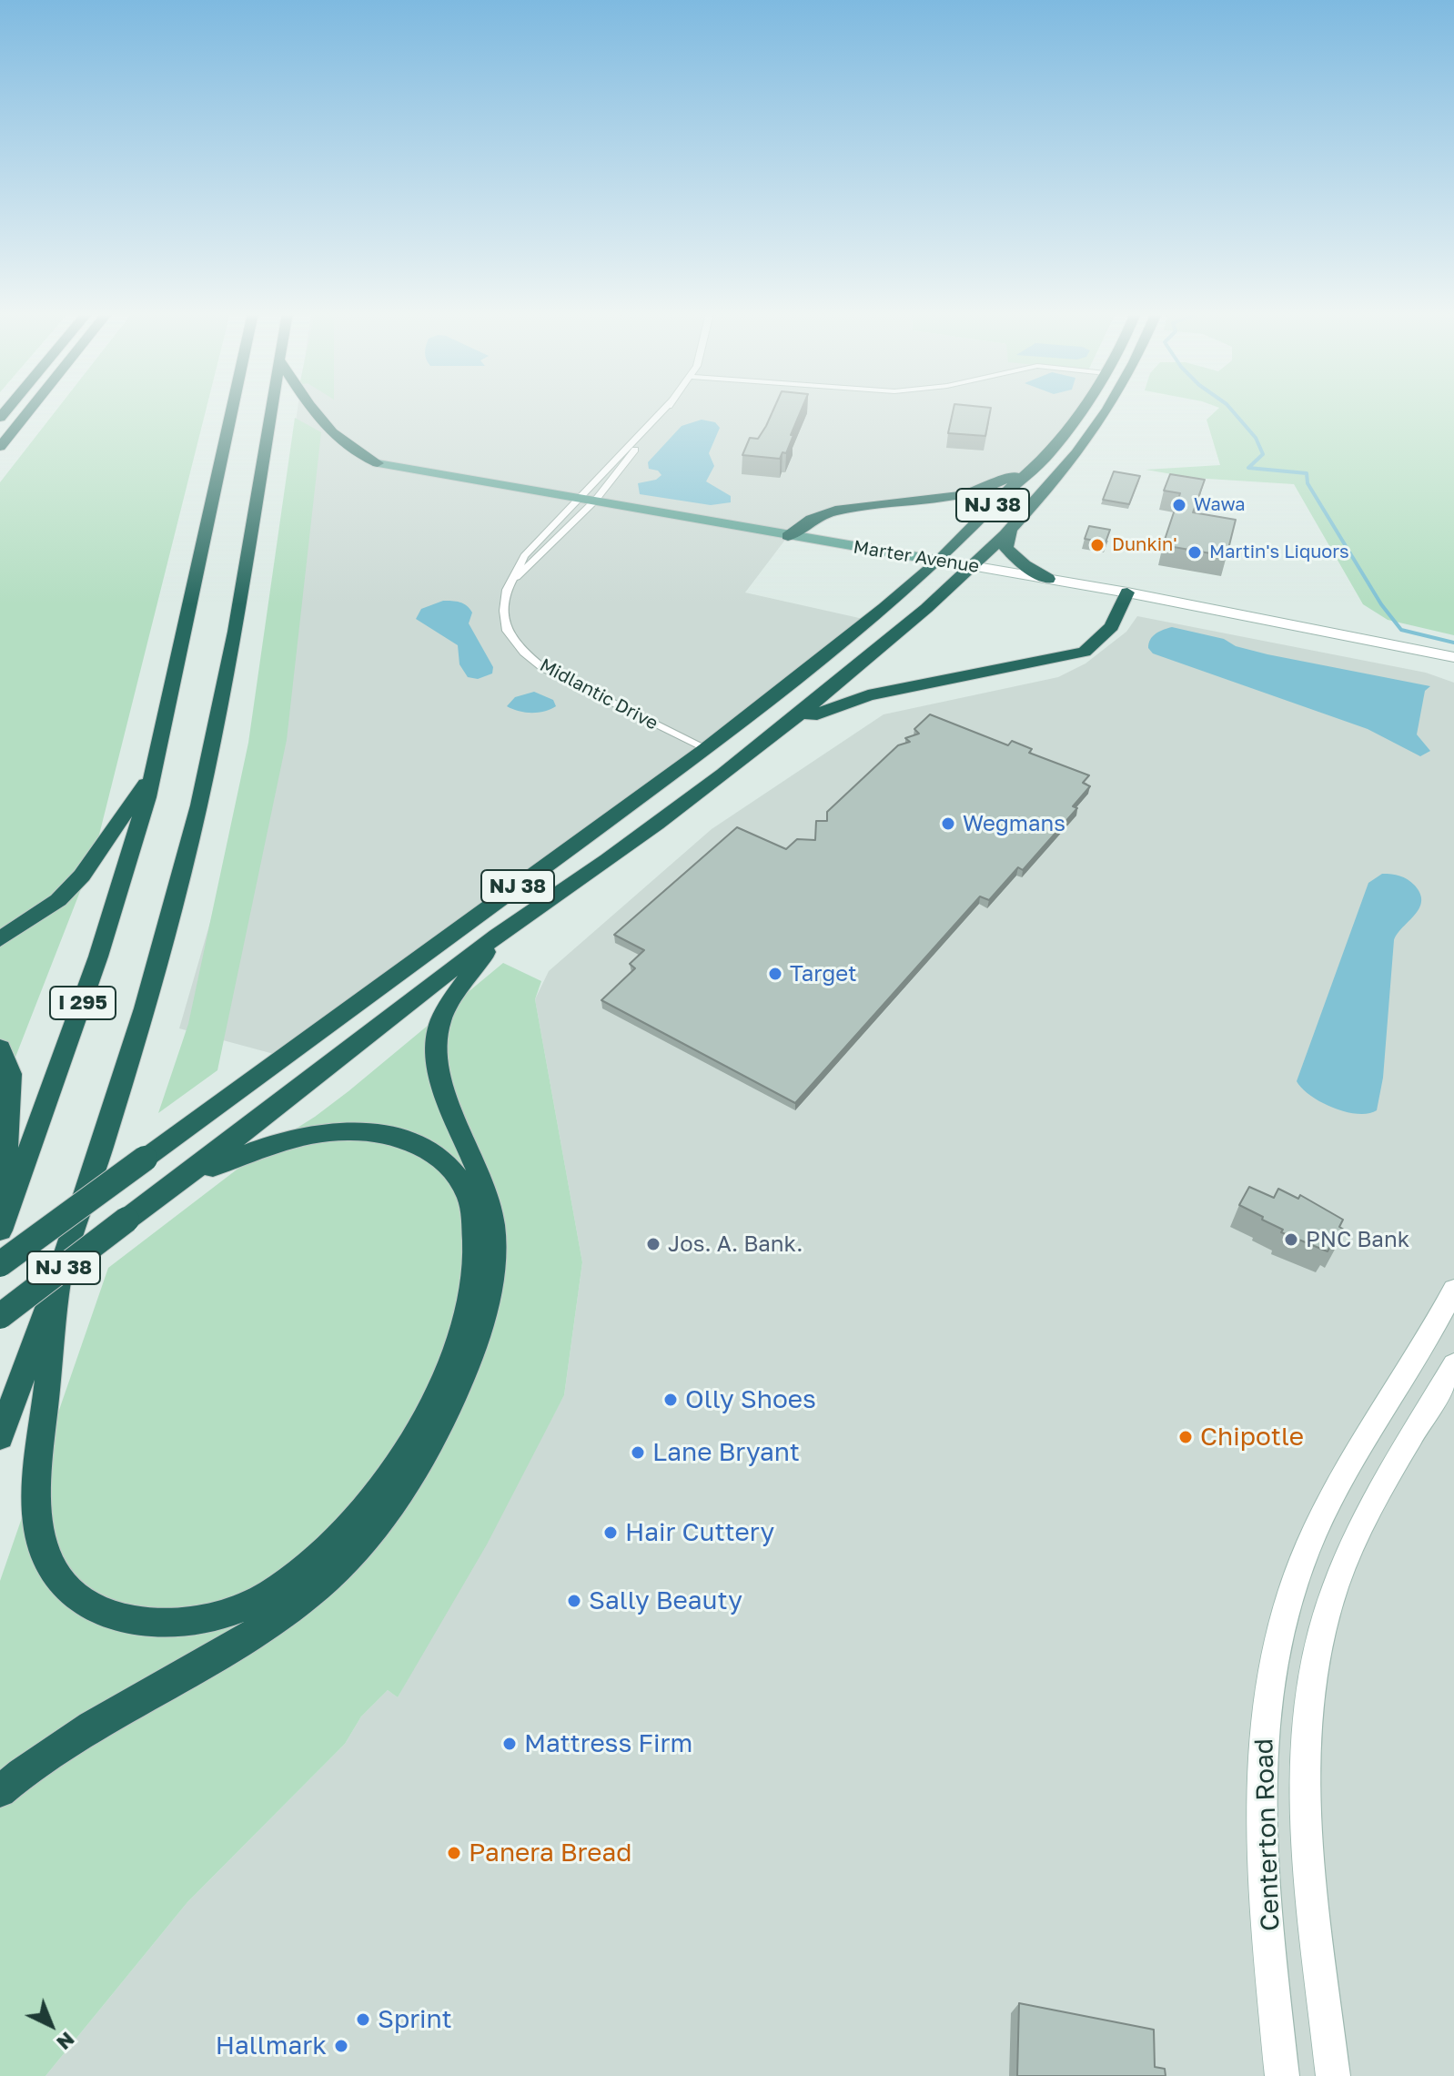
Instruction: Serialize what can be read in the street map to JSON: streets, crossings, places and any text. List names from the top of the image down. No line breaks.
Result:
{"streets":{"highway":["NJ 38","I 295"],"main road":["Marter Avenue","Centerton Road"],"street":["Midlantic Drive"]},"crossings":[["NJ 38","Marter Avenue"],["NJ 38","Midlantic Drive"],["Marter Avenue","Midlantic Drive"]],"places":["Wawa","Dunkin'","Martin's Liquors","Wegmans","Target","PNC Bank","Jos. A. Bank.","Olly Shoes","Chipotle","Lane Bryant","Hair Cuttery","Sally Beauty","Mattress Firm","Panera Bread","Sprint","Hallmark"],"north":"bottom right"}
